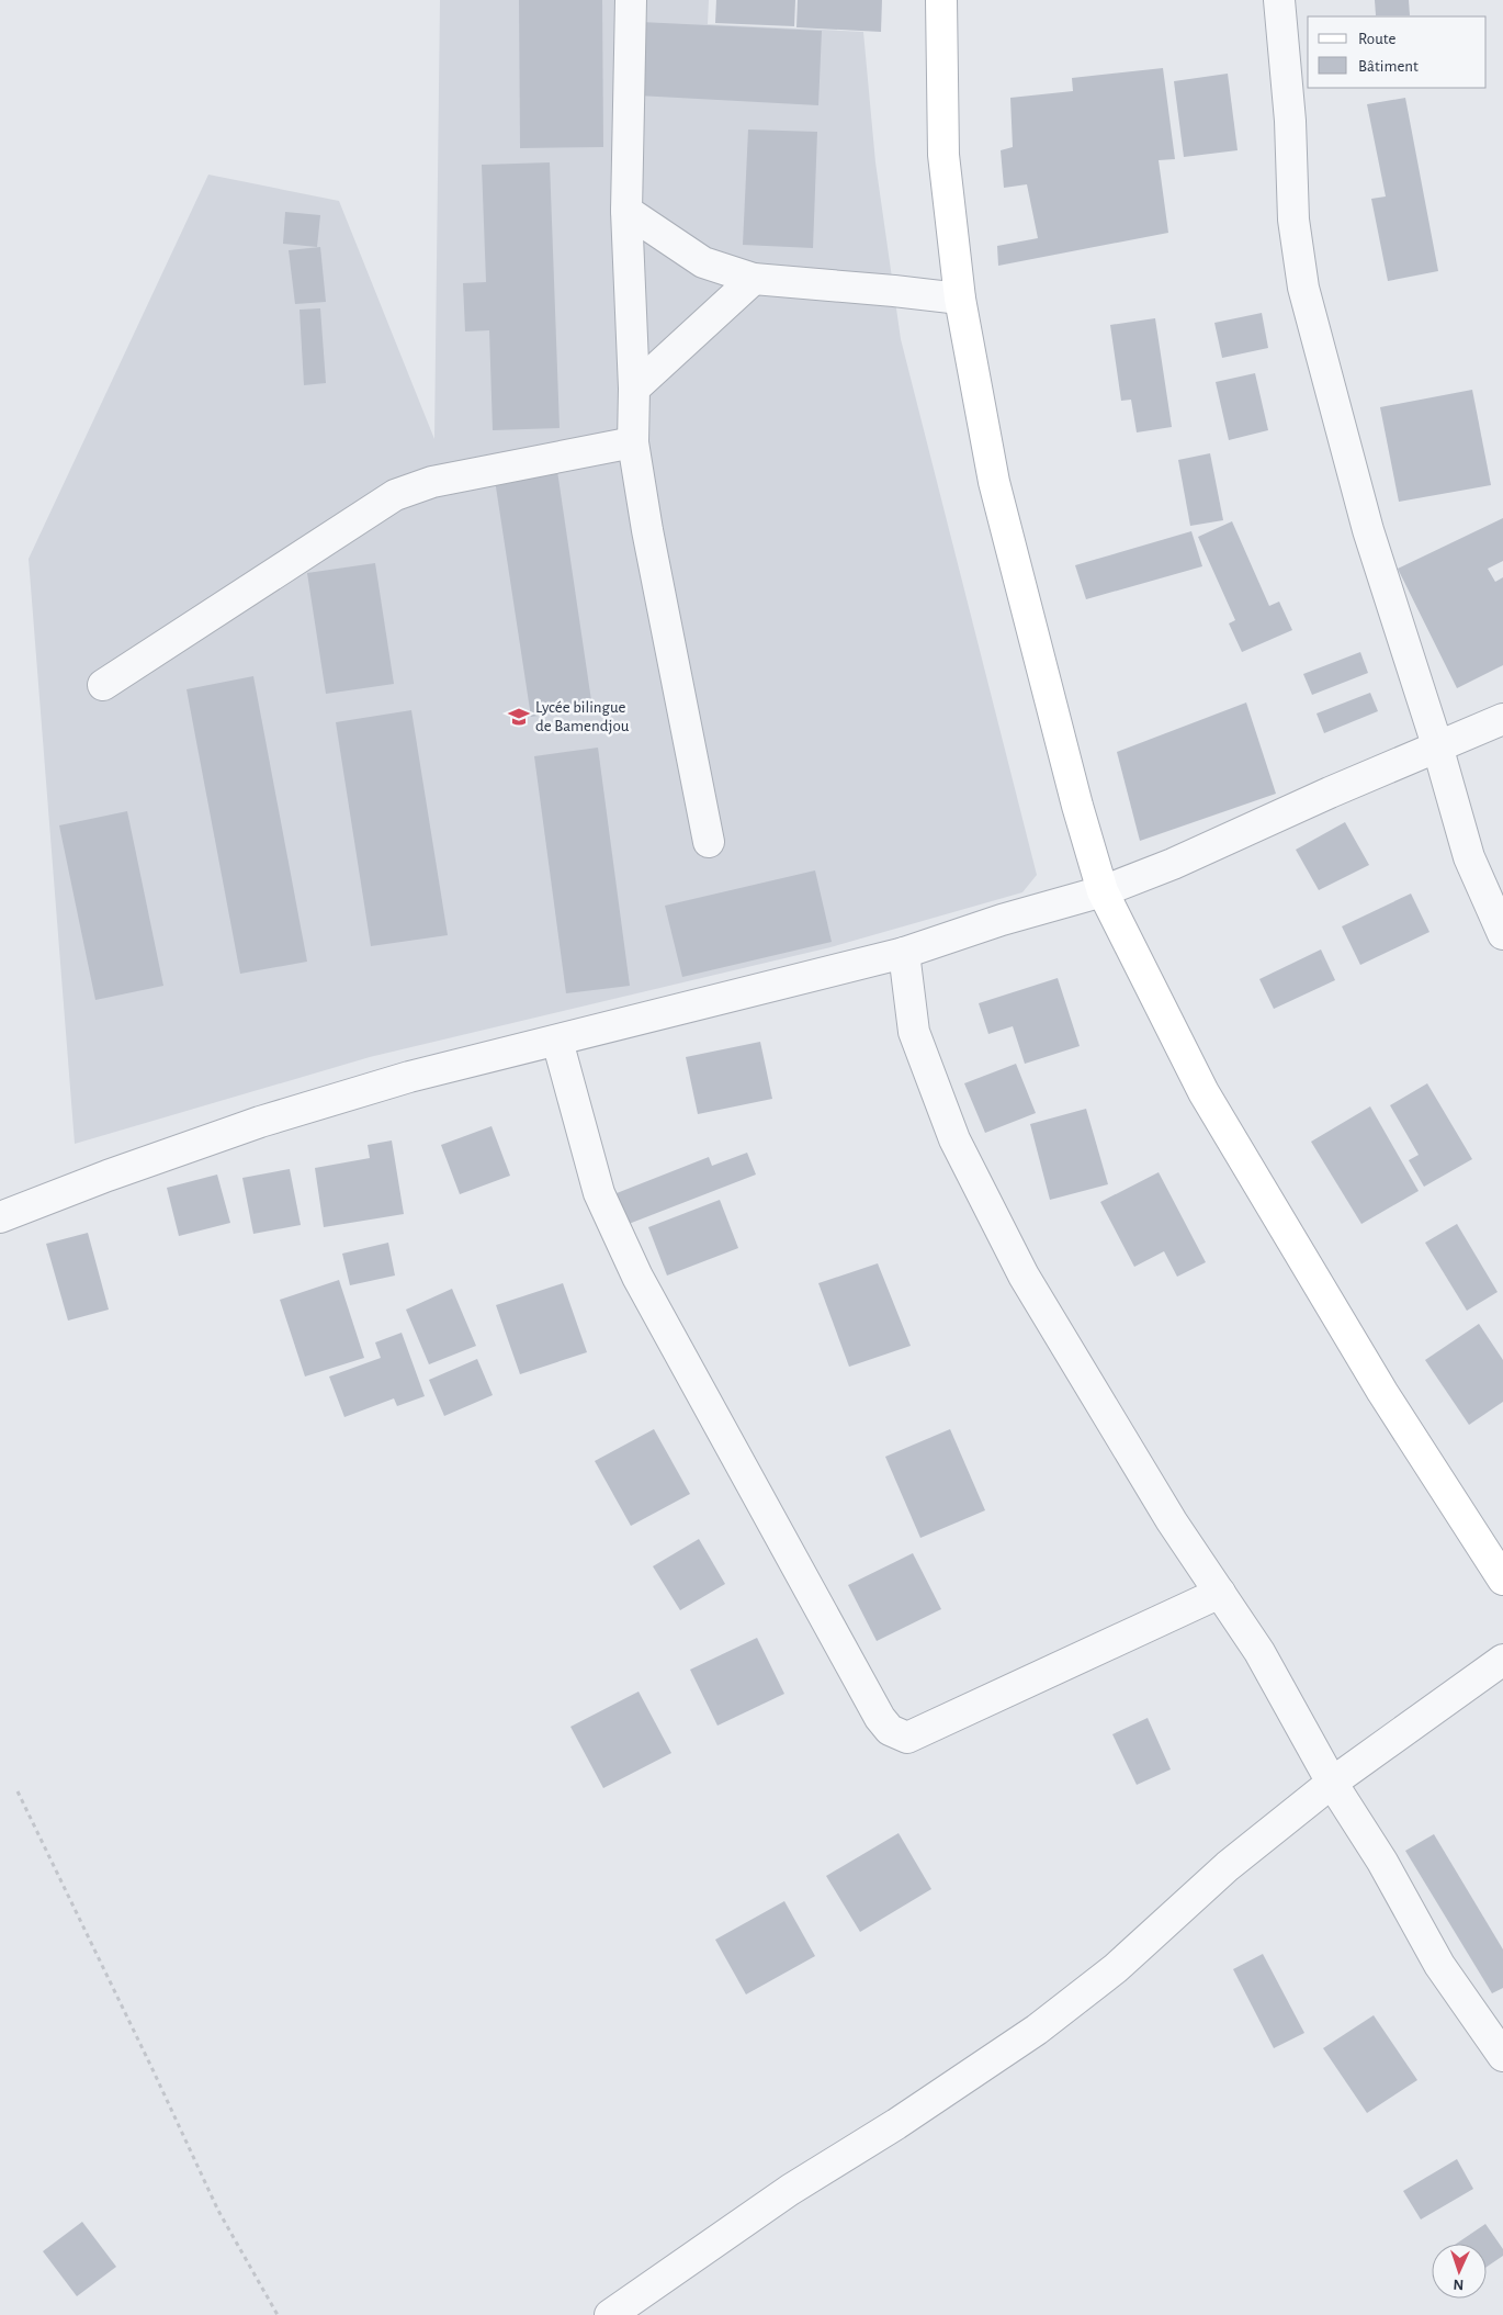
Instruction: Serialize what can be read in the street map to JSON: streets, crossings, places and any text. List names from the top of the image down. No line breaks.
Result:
{"places":{"school or university":["Lycée bilingue de Bamendjou"]},"legend":["Route","Bâtiment"],"north":"bottom"}
